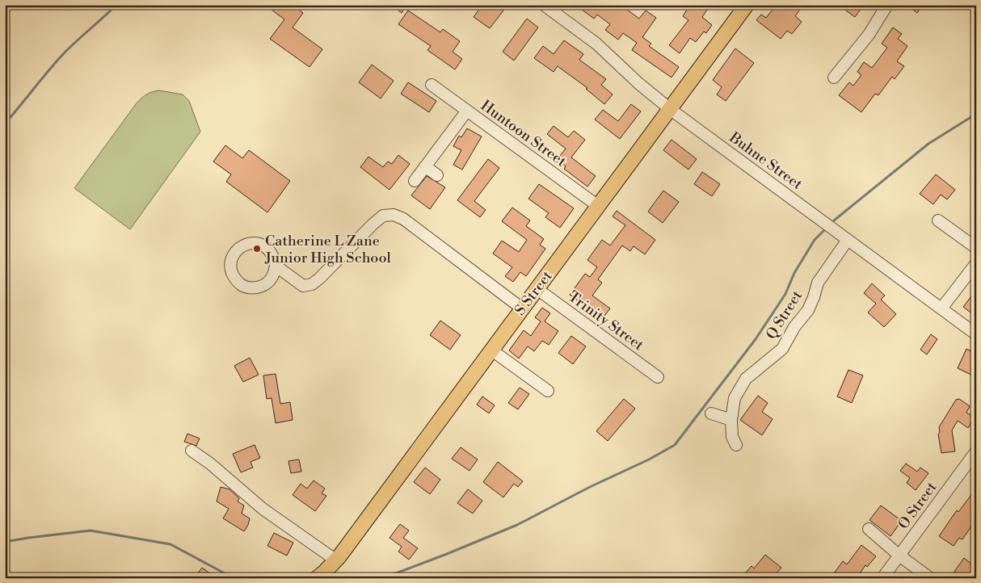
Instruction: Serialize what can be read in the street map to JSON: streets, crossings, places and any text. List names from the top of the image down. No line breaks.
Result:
{"streets":{"main road":["S Street"],"street":["Huntoon Street","Buhne Street","Q Street","Trinity Street","O Street"]},"crossings":[["Huntoon Street","S Street"],["Buhne Street","S Street"],["Buhne Street","Q Street"],["S Street","Trinity Street"]],"places":["Catherine L Zane Junior High School"]}
